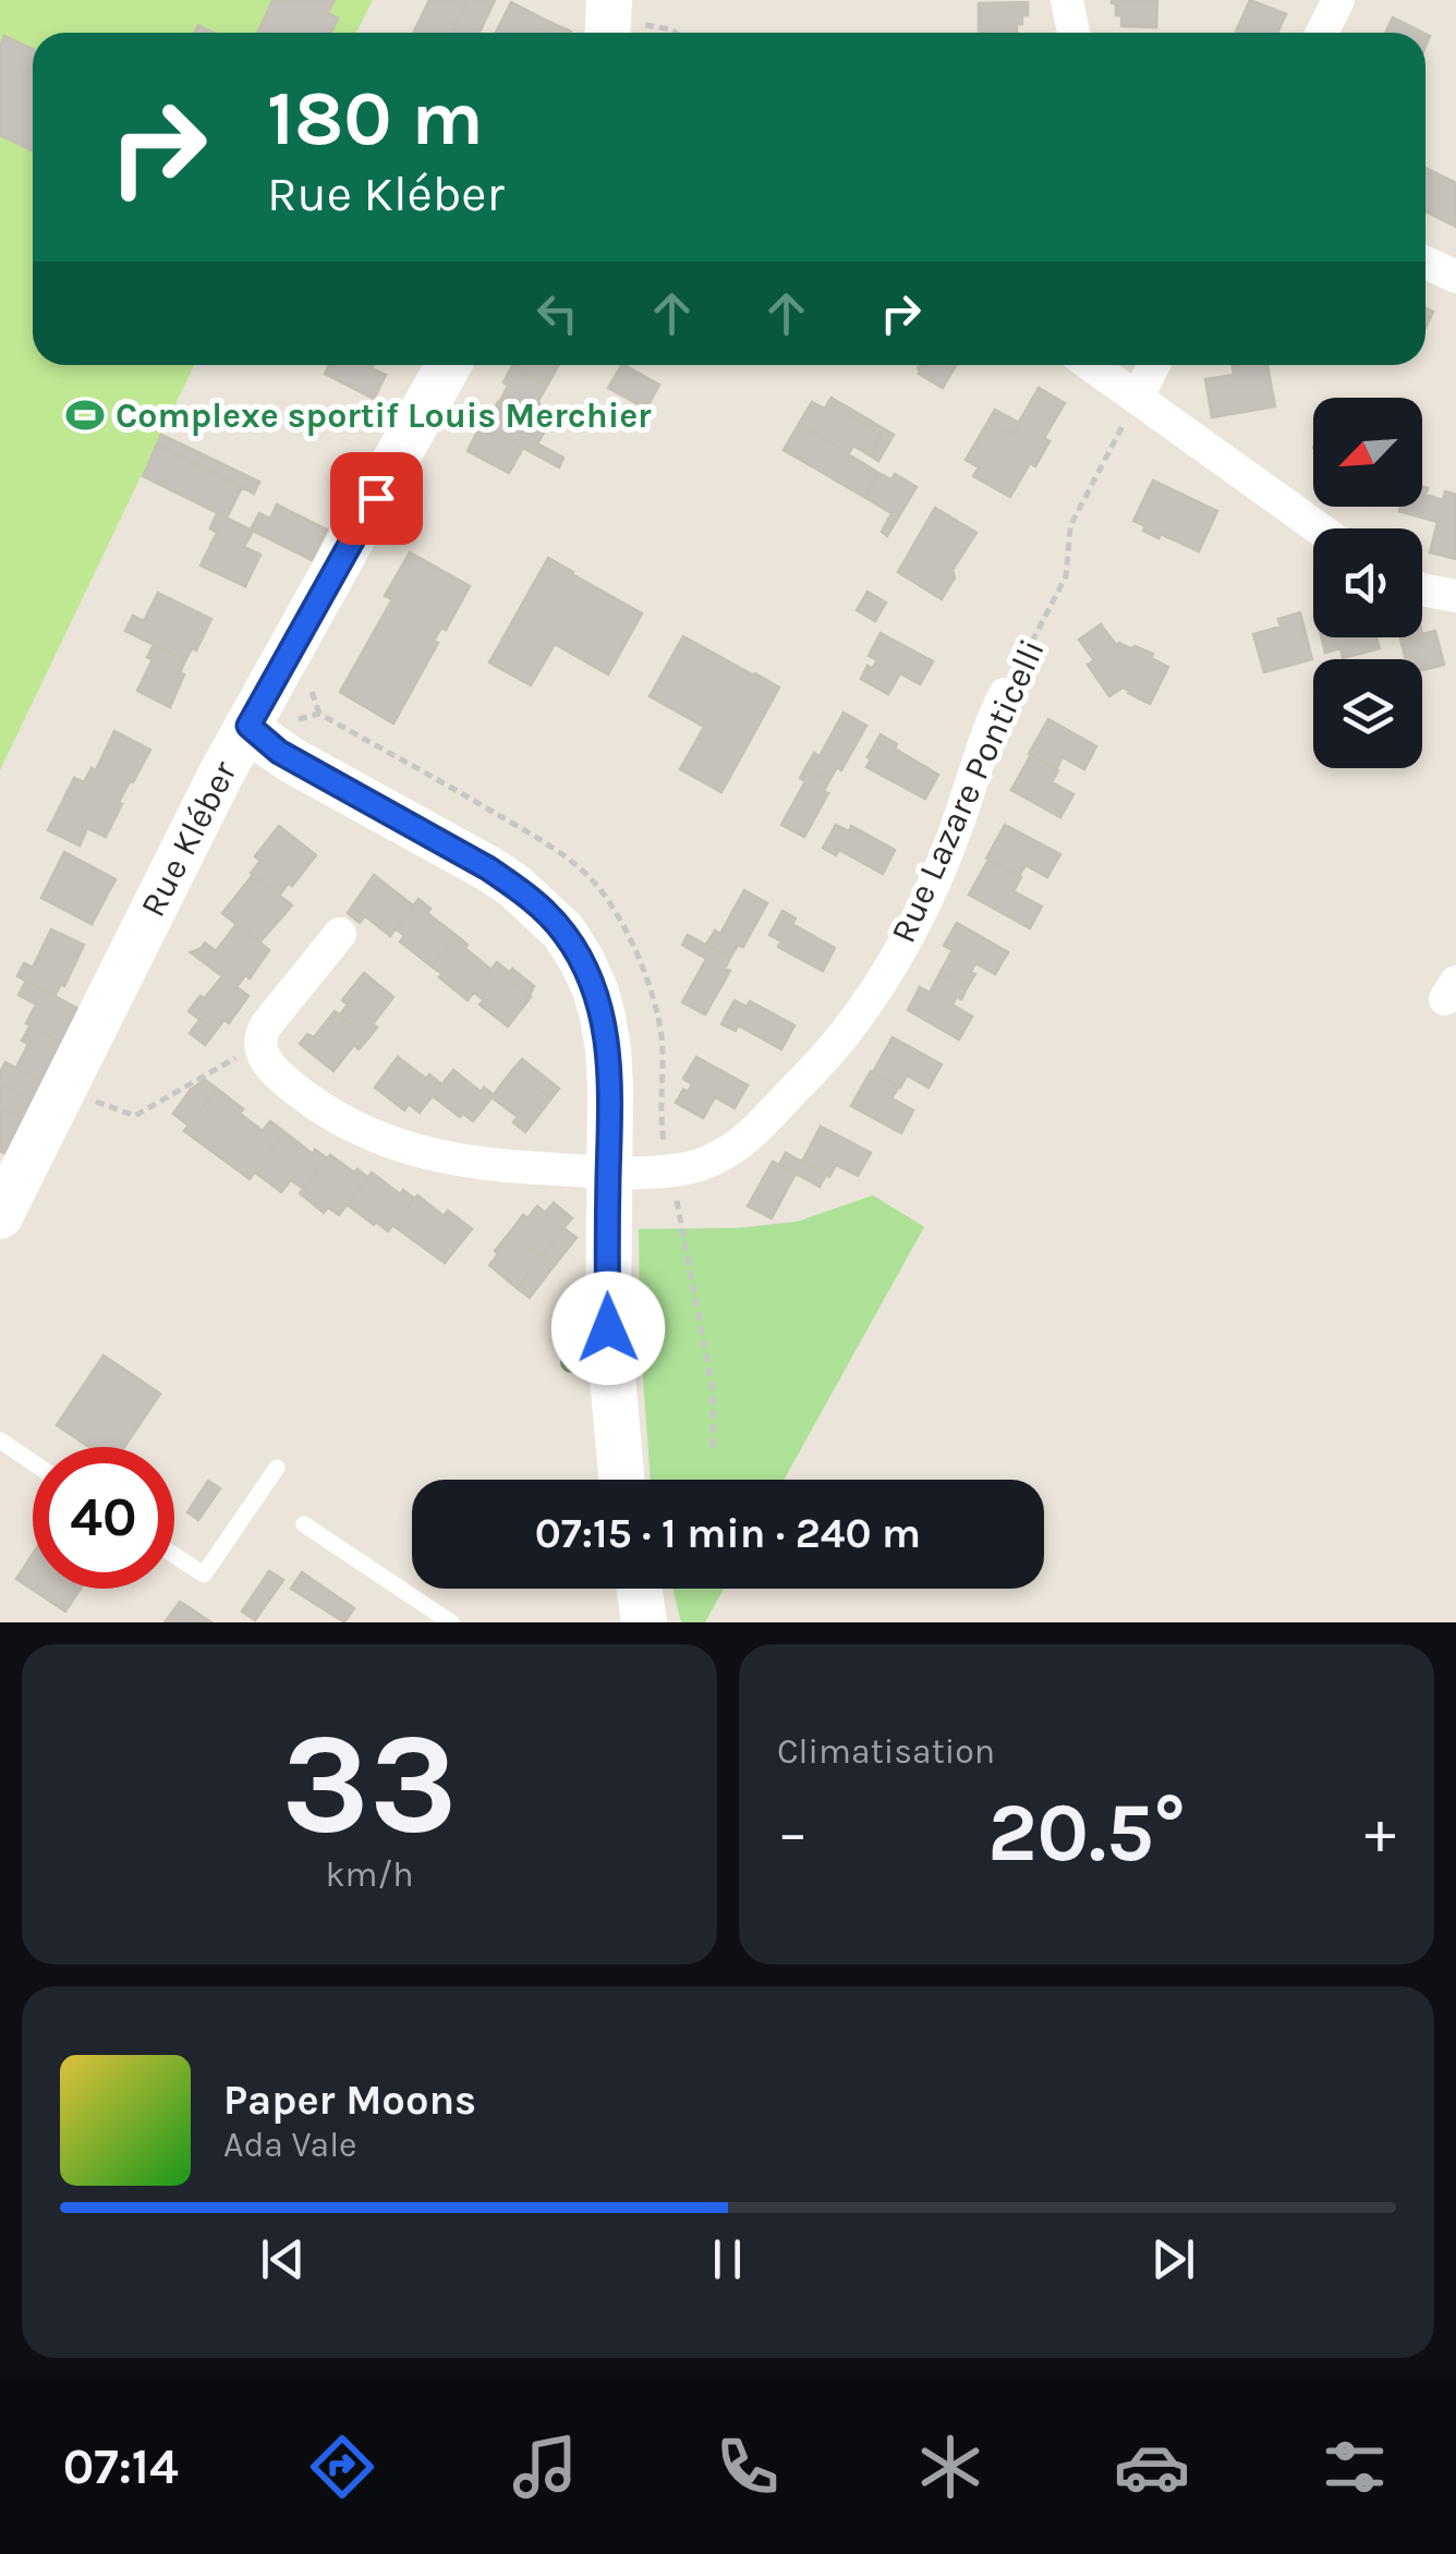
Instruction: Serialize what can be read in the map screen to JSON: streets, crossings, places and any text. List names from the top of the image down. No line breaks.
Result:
{"streets":{"street":["Rue Lazare Ponticelli","Rue Kléber"]},"places":{"sports":["Complexe sportif Louis Merchier"]},"north":"bottom left","page":{"turn":["180 m","Rue Kléber"],"limit":"40","trip":"07:15 · 1 min · 240 m","tile":[["33","km/h"],"Climatisation"],"heat":["−","20.5°","+"],"song":["Paper Moons","Ada Vale"],"tabs":"07:14"}}
